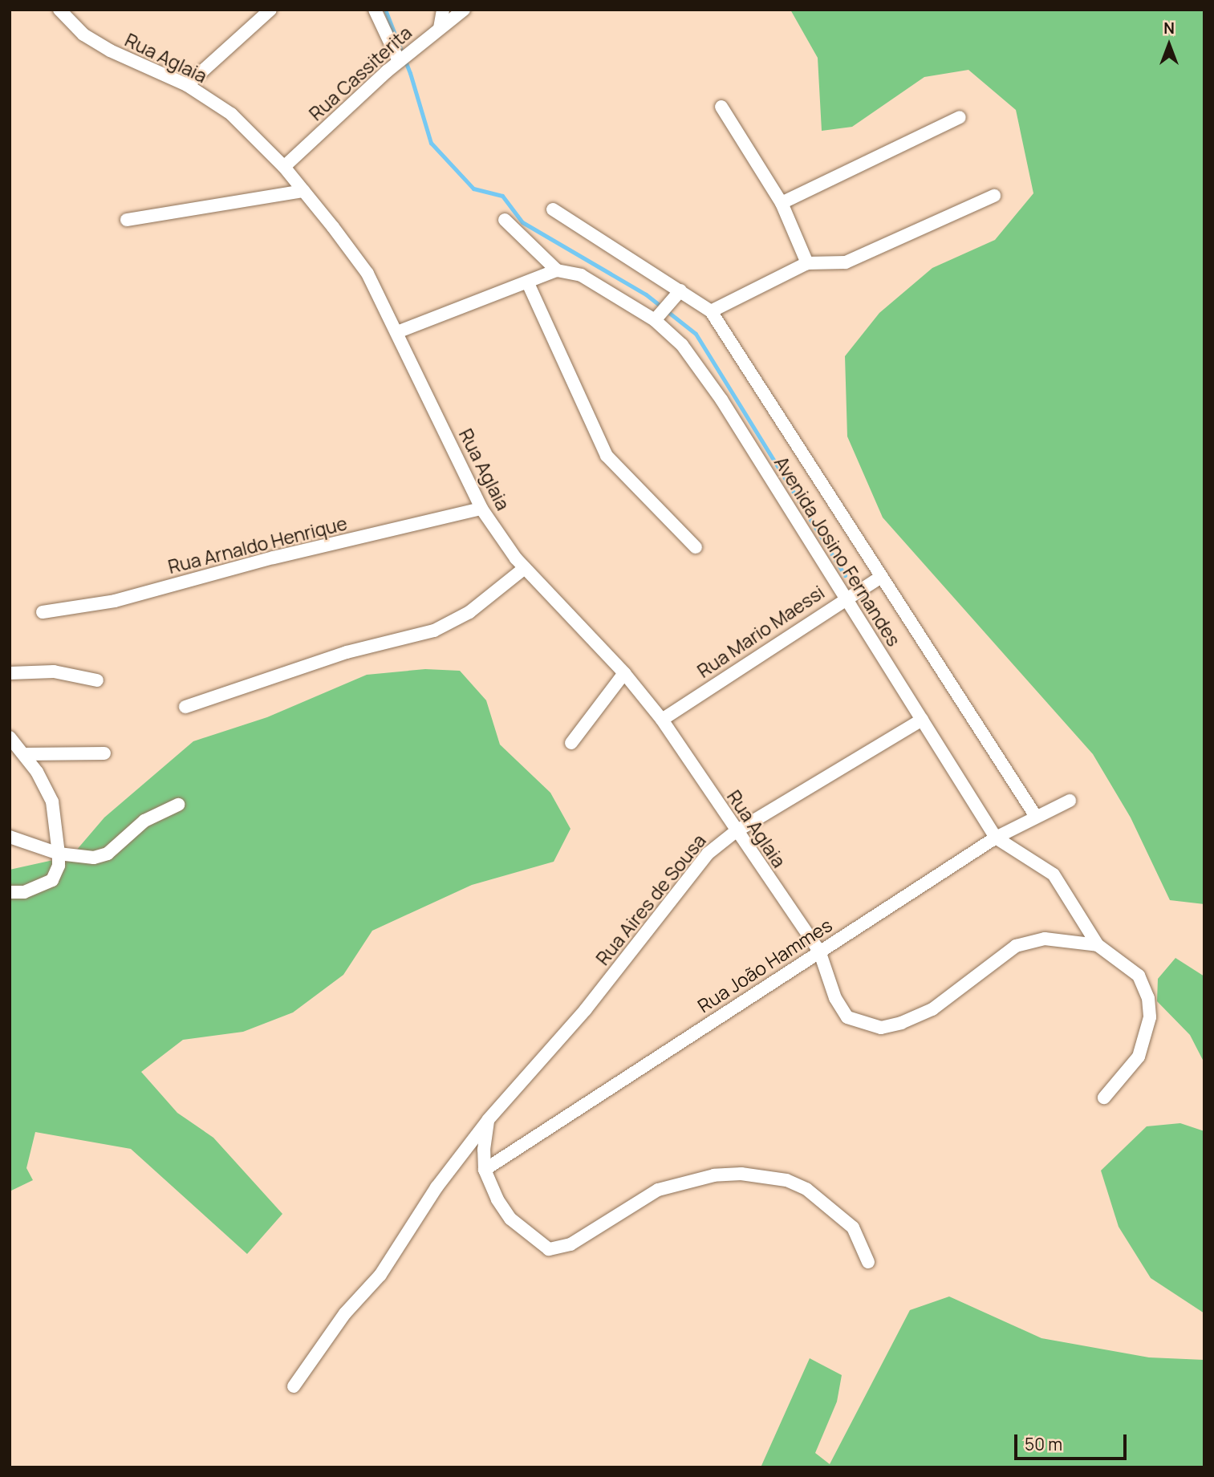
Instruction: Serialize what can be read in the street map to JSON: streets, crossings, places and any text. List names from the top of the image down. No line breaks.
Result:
{"streets":{"street":["Rua Aglaia","Rua Cassiterita","Rua Arnaldo Henrique","Avenida Josino Fernandes","Rua Mario Maessi","Rua Aires de Sousa","Rua João Hammes"]},"crossings":[["Rua Aglaia","Rua Cassiterita"],["Rua Aglaia","Rua Arnaldo Henrique"],["Rua Aglaia","Avenida Josino Fernandes"],["Rua Aglaia","Rua Mario Maessi"],["Rua Aglaia","Rua Aires de Sousa"],["Rua Aglaia","Rua João Hammes"],["Avenida Josino Fernandes","Rua Mario Maessi"],["Avenida Josino Fernandes","Rua Aires de Sousa"],["Avenida Josino Fernandes","Rua João Hammes"]],"scale_bar":"50 m","north":"top"}
